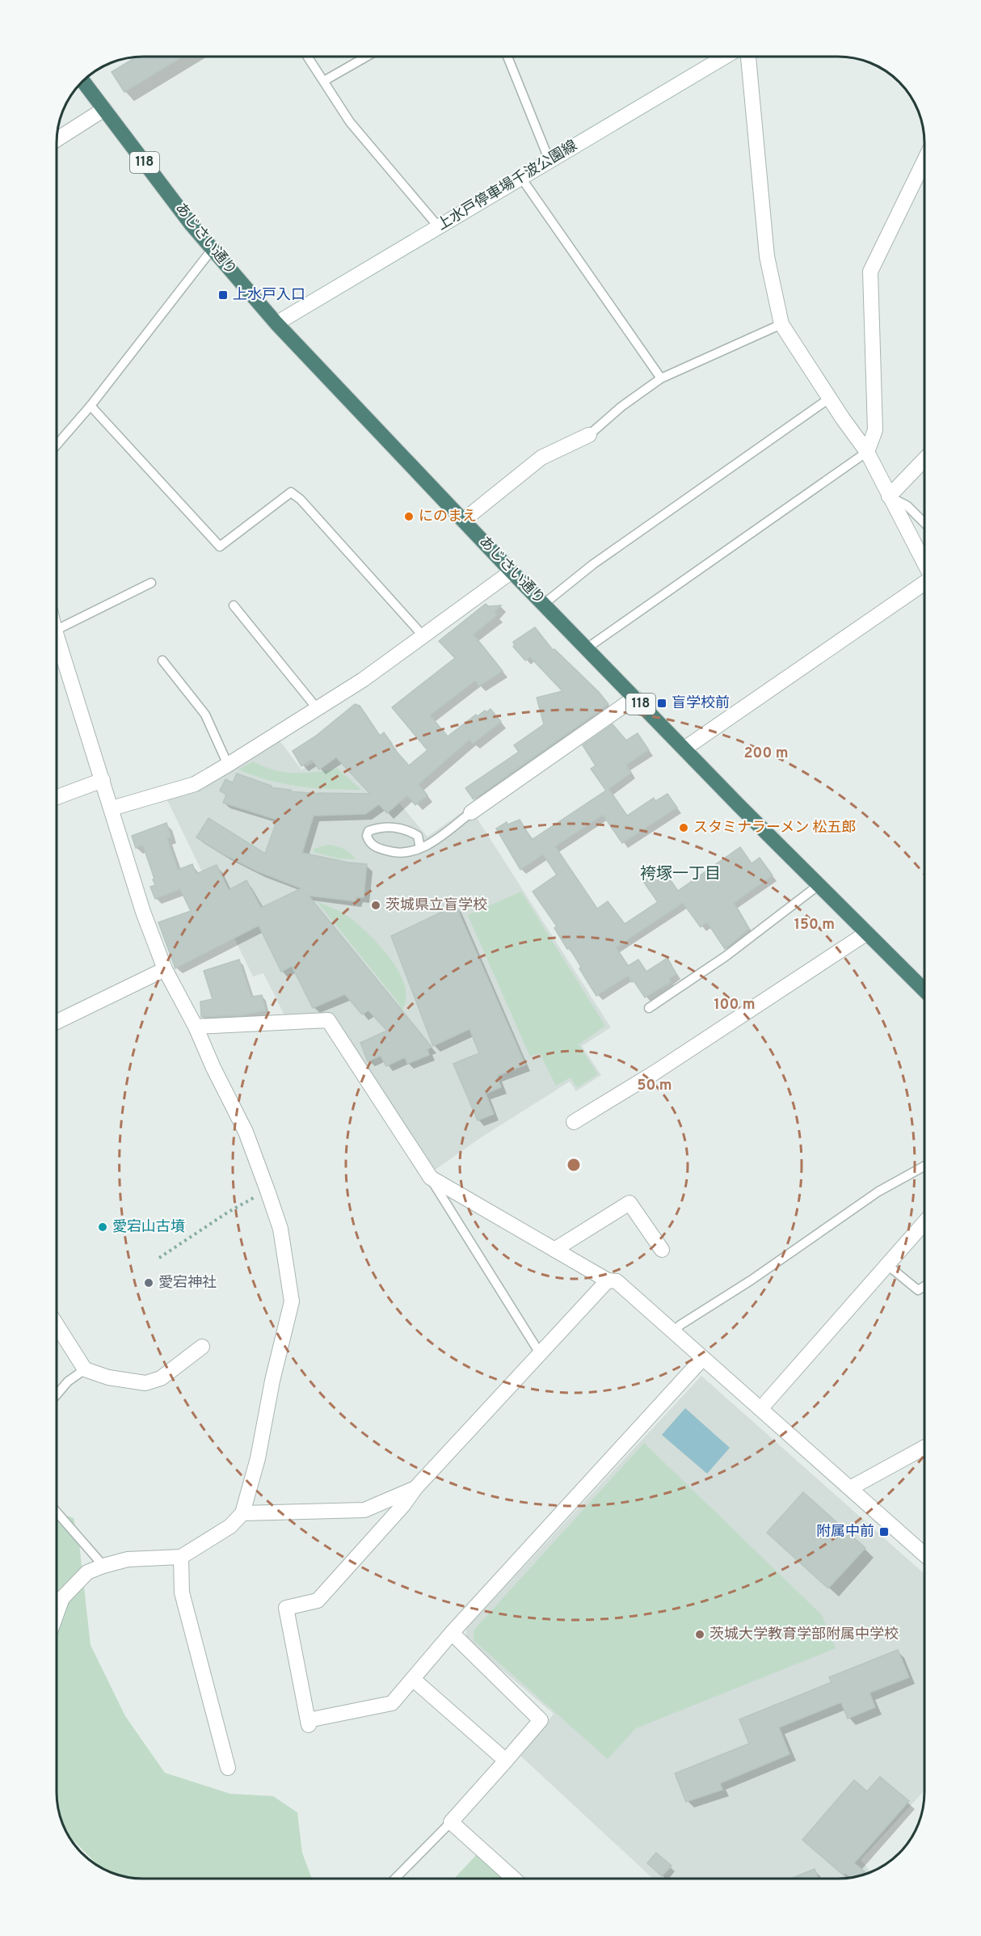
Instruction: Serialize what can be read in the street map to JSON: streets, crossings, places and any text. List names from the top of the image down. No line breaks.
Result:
{"streets":{"highway":["118","あじさい通り"],"street":["上水戸停車場千波公園線"]},"crossings":[["上水戸停車場千波公園線","あじさい通り"]],"districts":["袴塚一丁目"],"places":{"transit":["上水戸入口","盲学校前","附属中前"],"other":["にのまえ","スタミナラーメン 松五郎","茨城県立盲学校","愛宕山古墳","愛宕神社","茨城大学教育学部附属中学校"]},"rings":["200 m","150 m","100 m","50 m"]}
